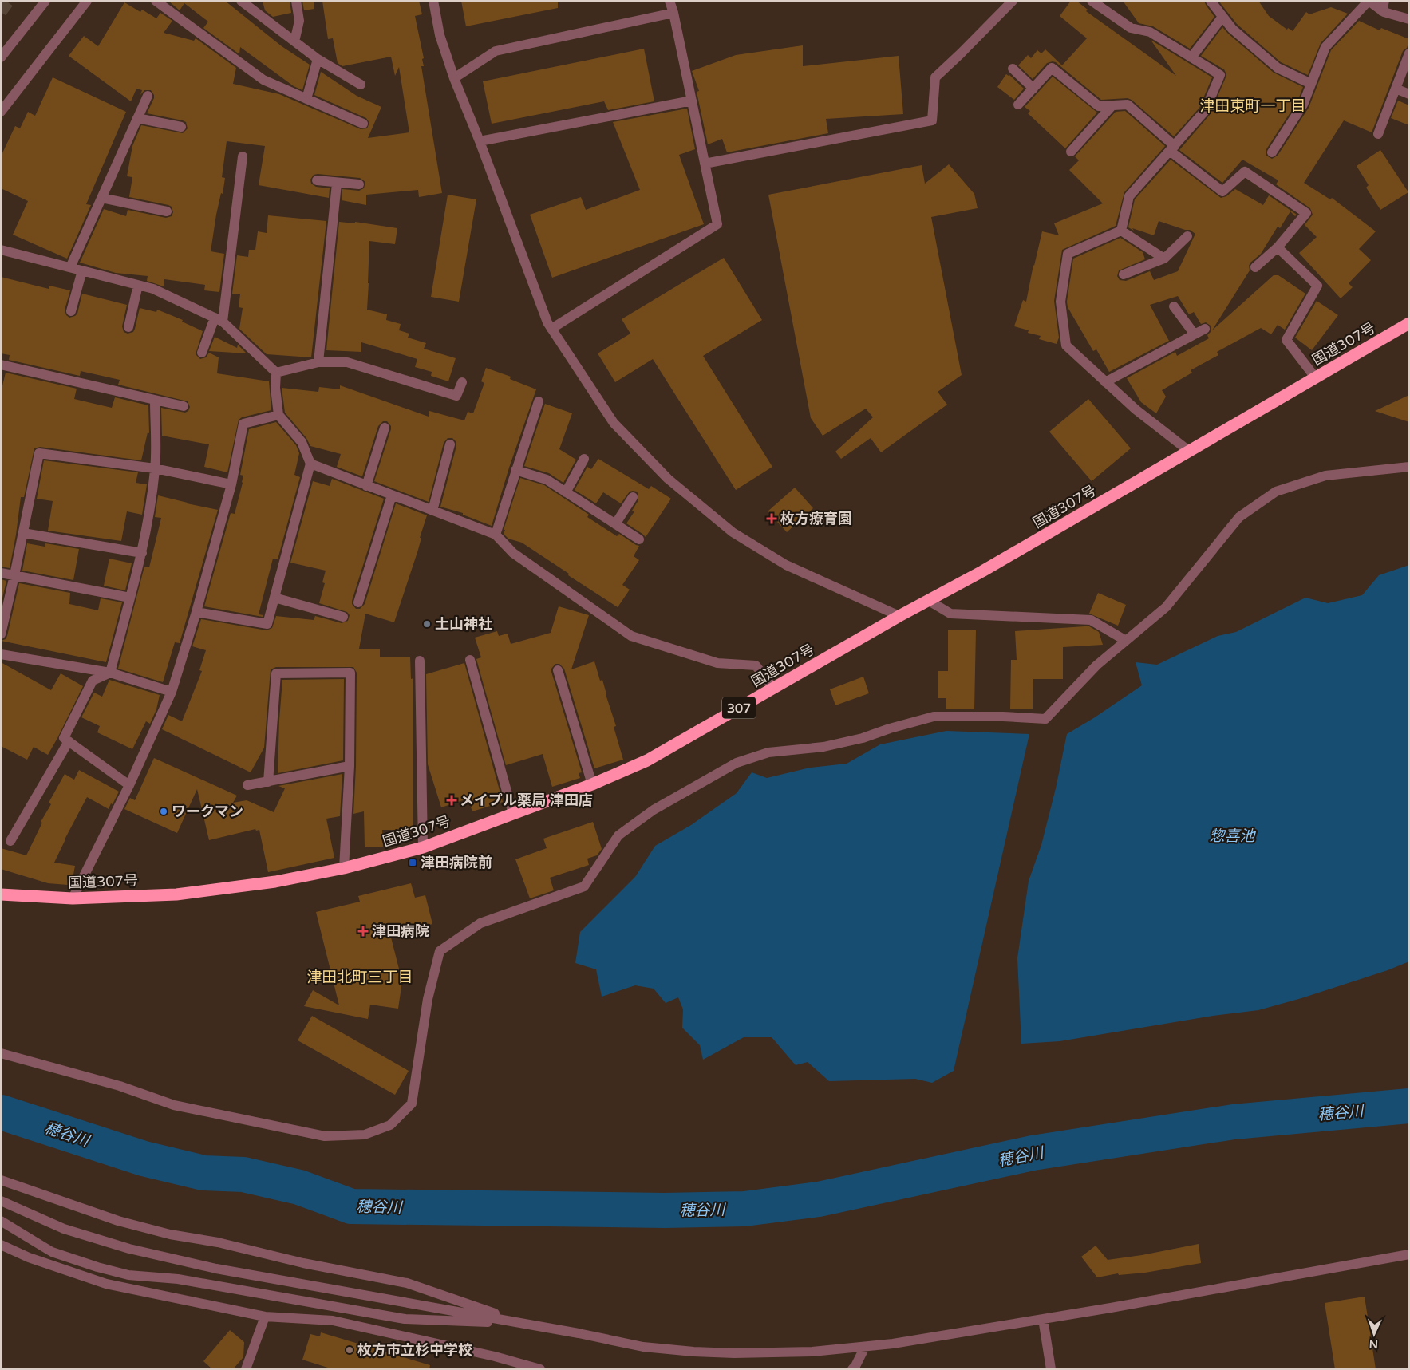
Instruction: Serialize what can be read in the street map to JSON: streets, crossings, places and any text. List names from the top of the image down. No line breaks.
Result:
{"streets":{"highway":["国道307号","307"]},"districts":["津田東町一丁目","津田北町三丁目"],"water":["惣喜池","穂谷川"],"places":{"health":["枚方療育園","メイプル薬局 津田店","津田病院"],"other":["土山神社","ワークマン","枚方市立杉中学校"],"transit":["津田病院前"]},"north":"bottom"}
